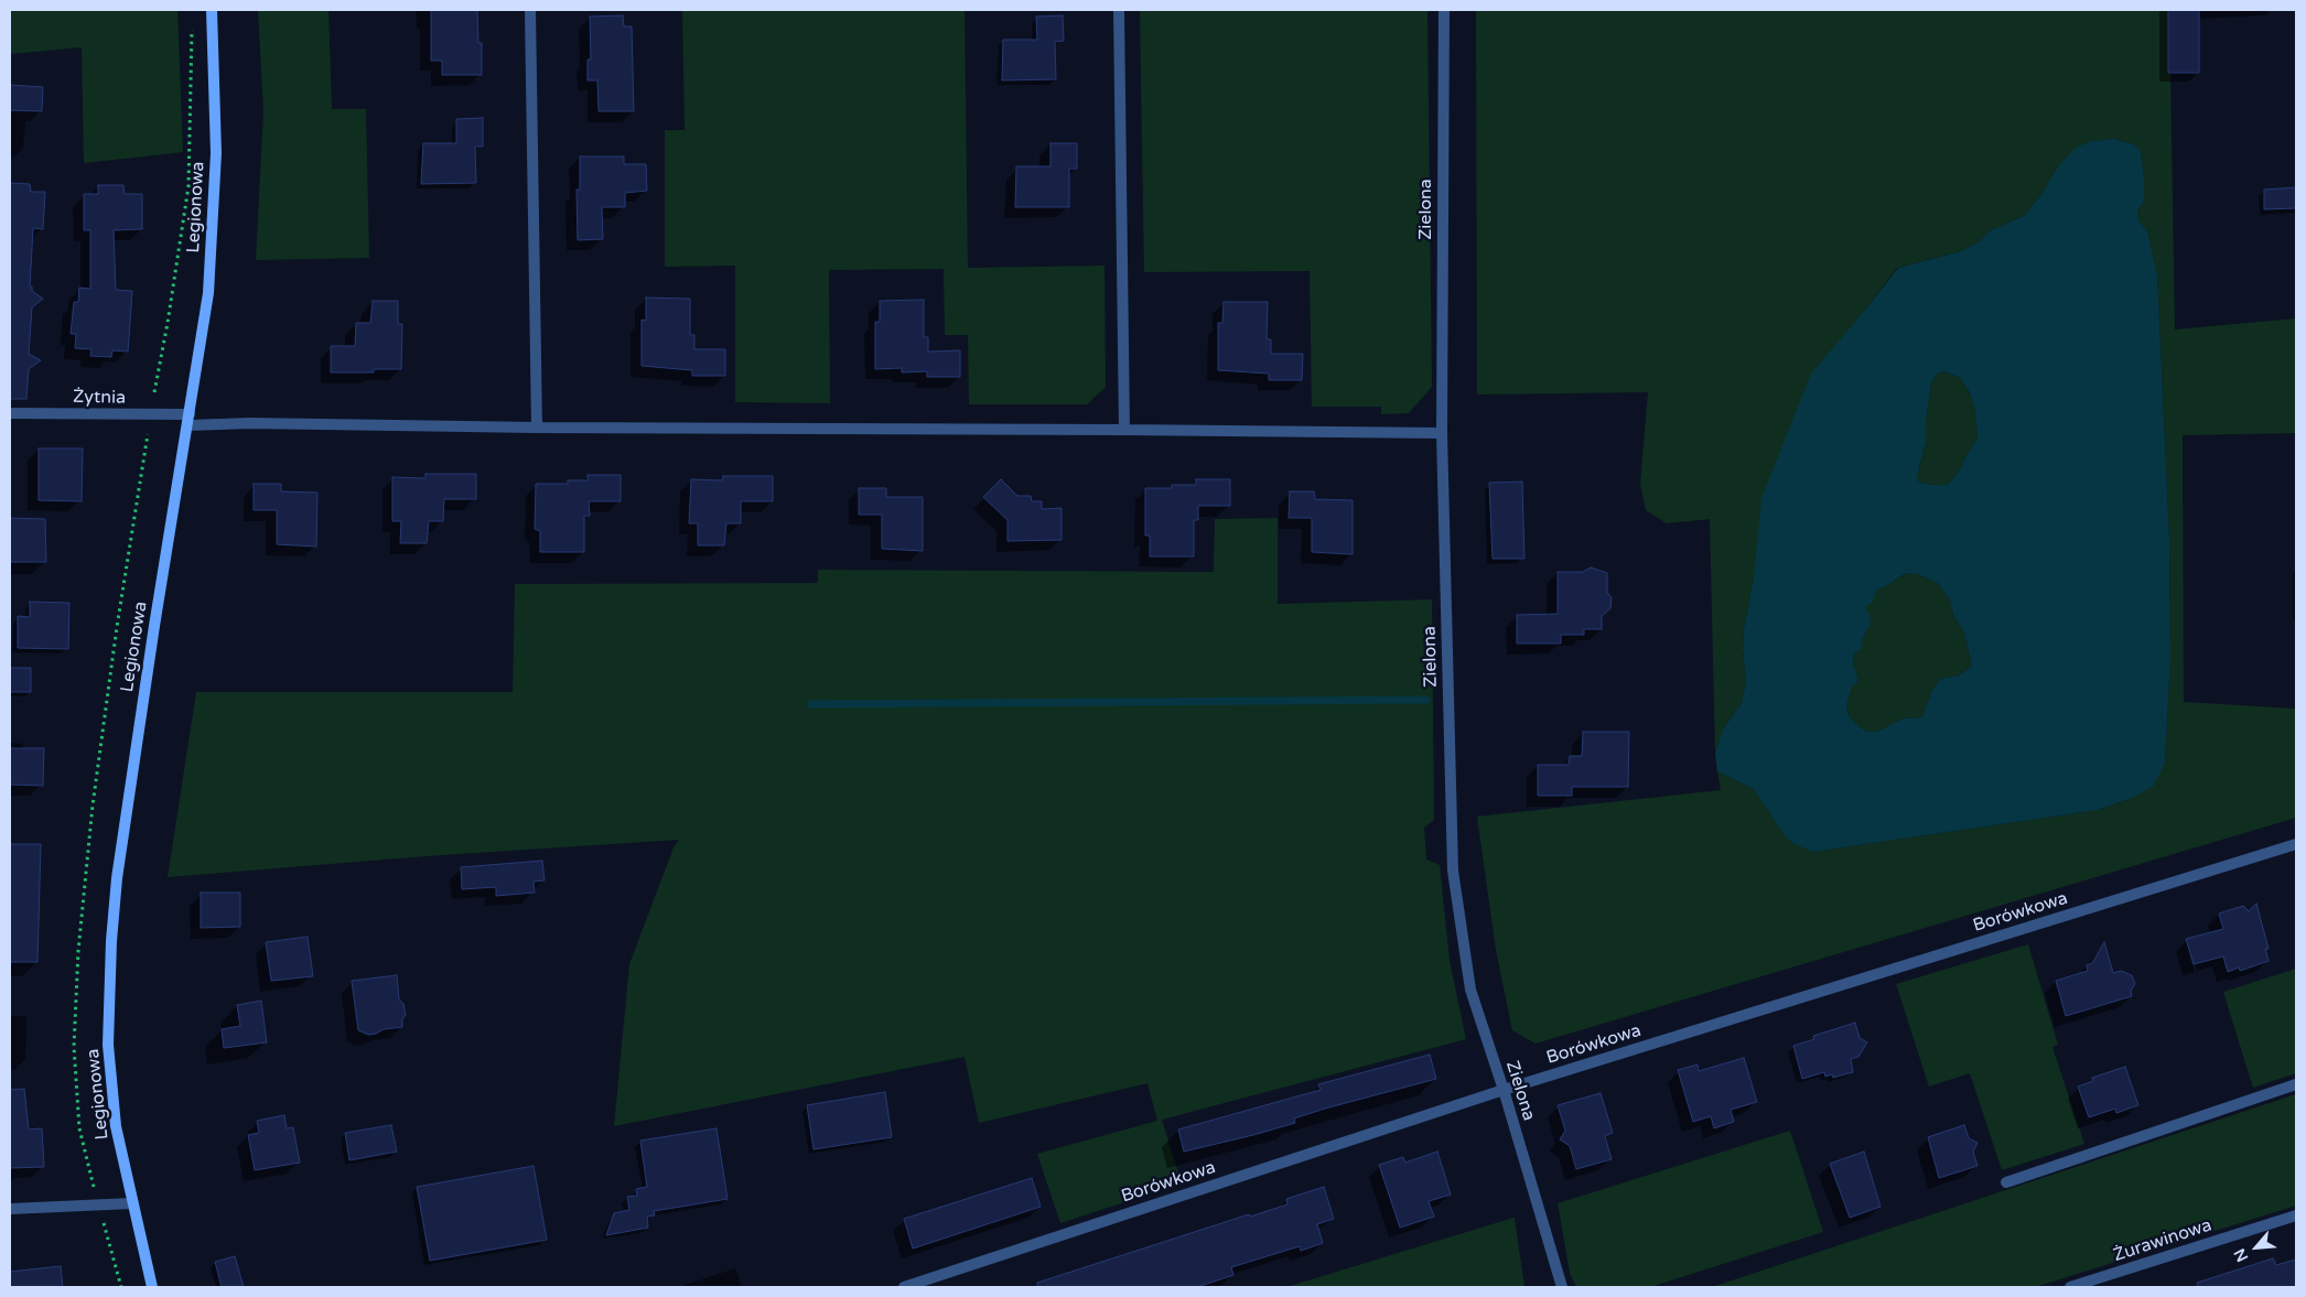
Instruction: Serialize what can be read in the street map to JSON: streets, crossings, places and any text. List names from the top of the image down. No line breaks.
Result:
{"streets":{"main road":["Legionowa"],"street":["Zielona","Żytnia","Borówkowa","Żurawinowa"]},"crossings":[["Legionowa","Żytnia"],["Zielona","Żytnia"],["Zielona","Borówkowa"]],"north":"bottom left"}
